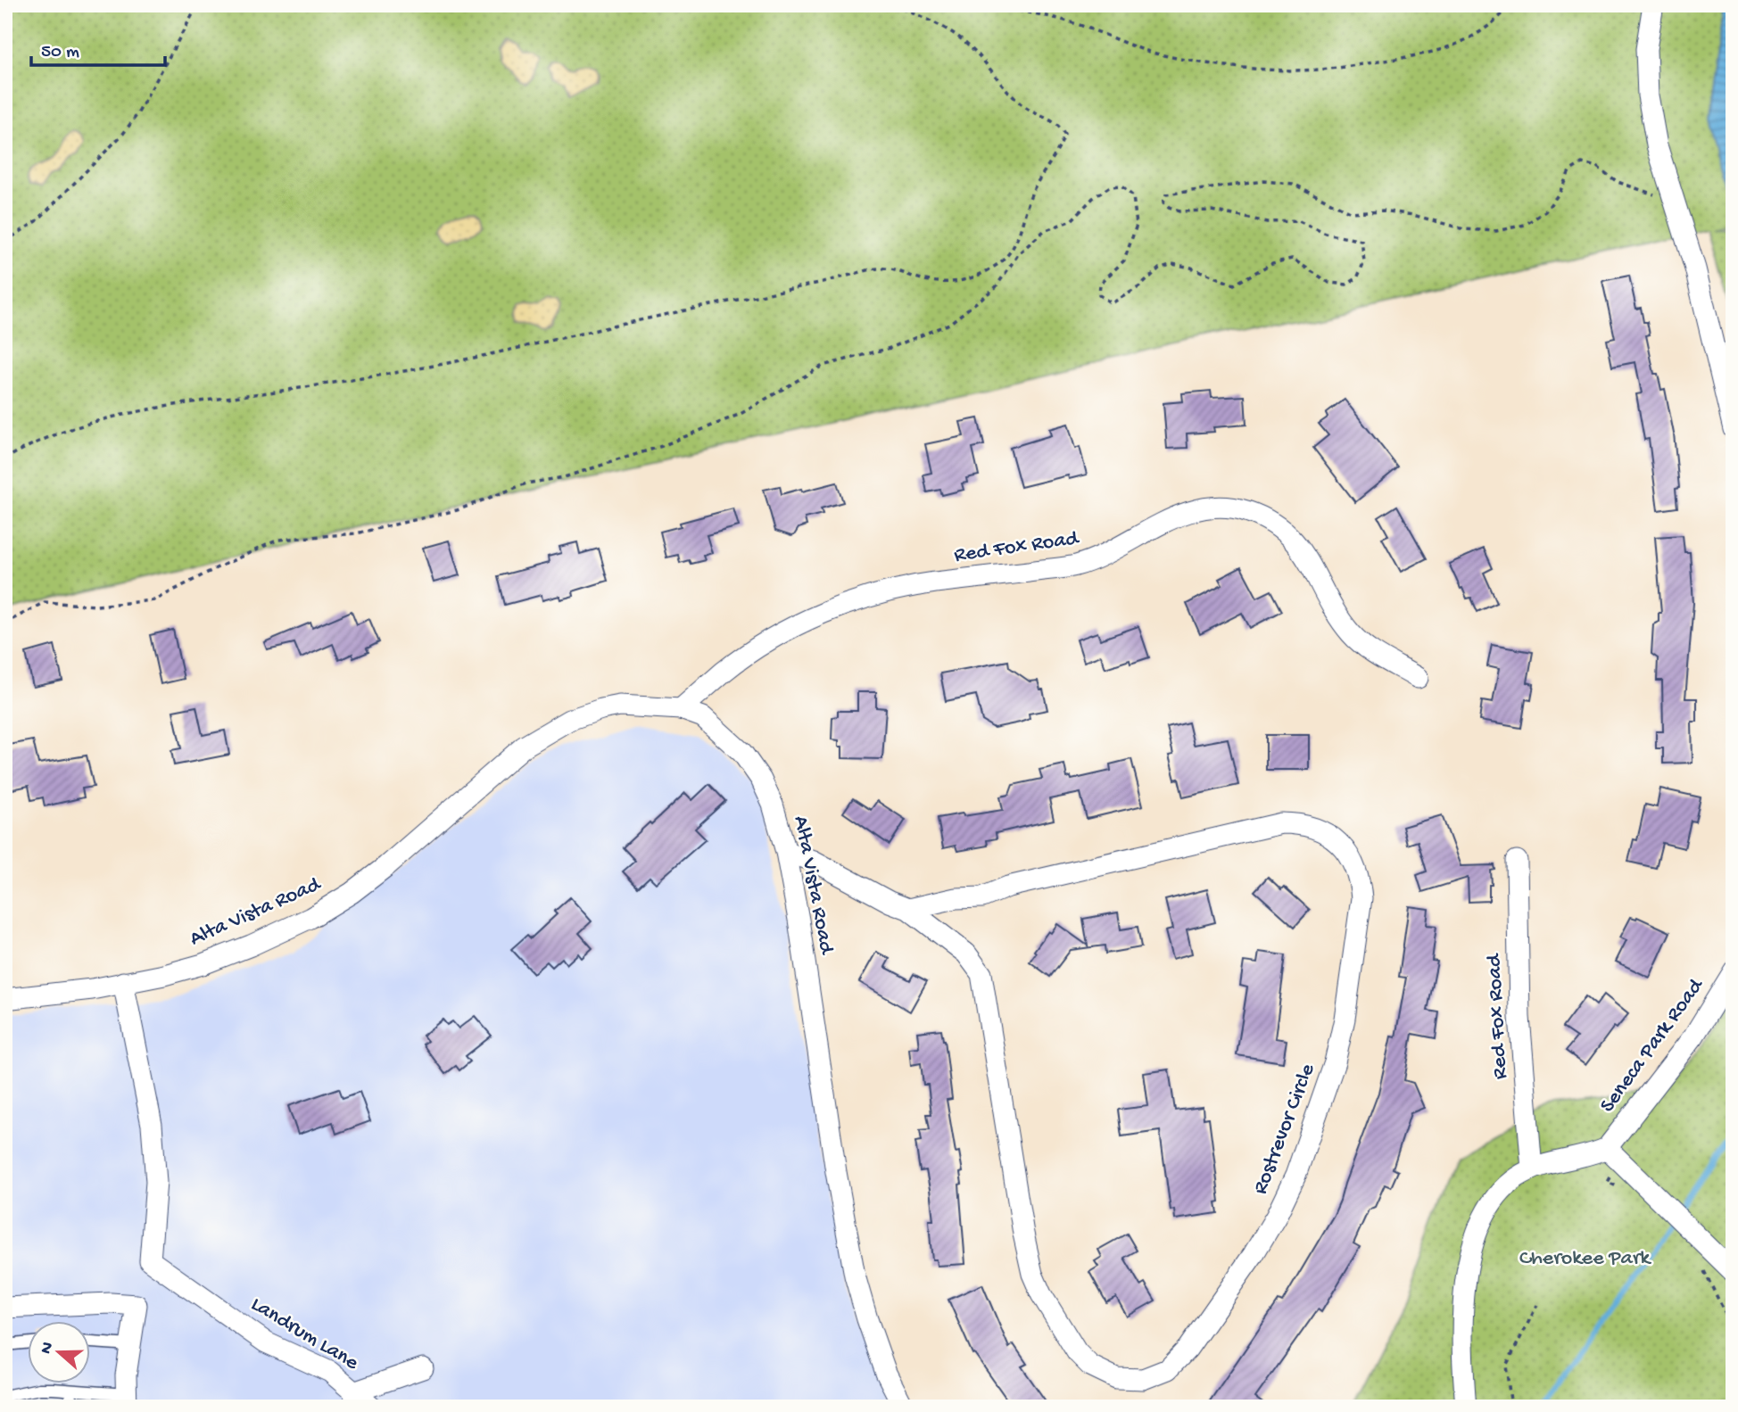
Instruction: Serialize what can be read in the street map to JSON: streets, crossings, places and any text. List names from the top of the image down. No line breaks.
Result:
{"streets":{"street":["Red Fox Road","Alta Vista Road","Seneca Park Road","Rostrevor Circle","Landrum Lane"]},"crossings":[["Red Fox Road","Alta Vista Road"],["Alta Vista Road","Rostrevor Circle"],["Alta Vista Road","Landrum Lane"]],"parks":["Cherokee Park"],"scale_bar":"50 m","north":"left"}
